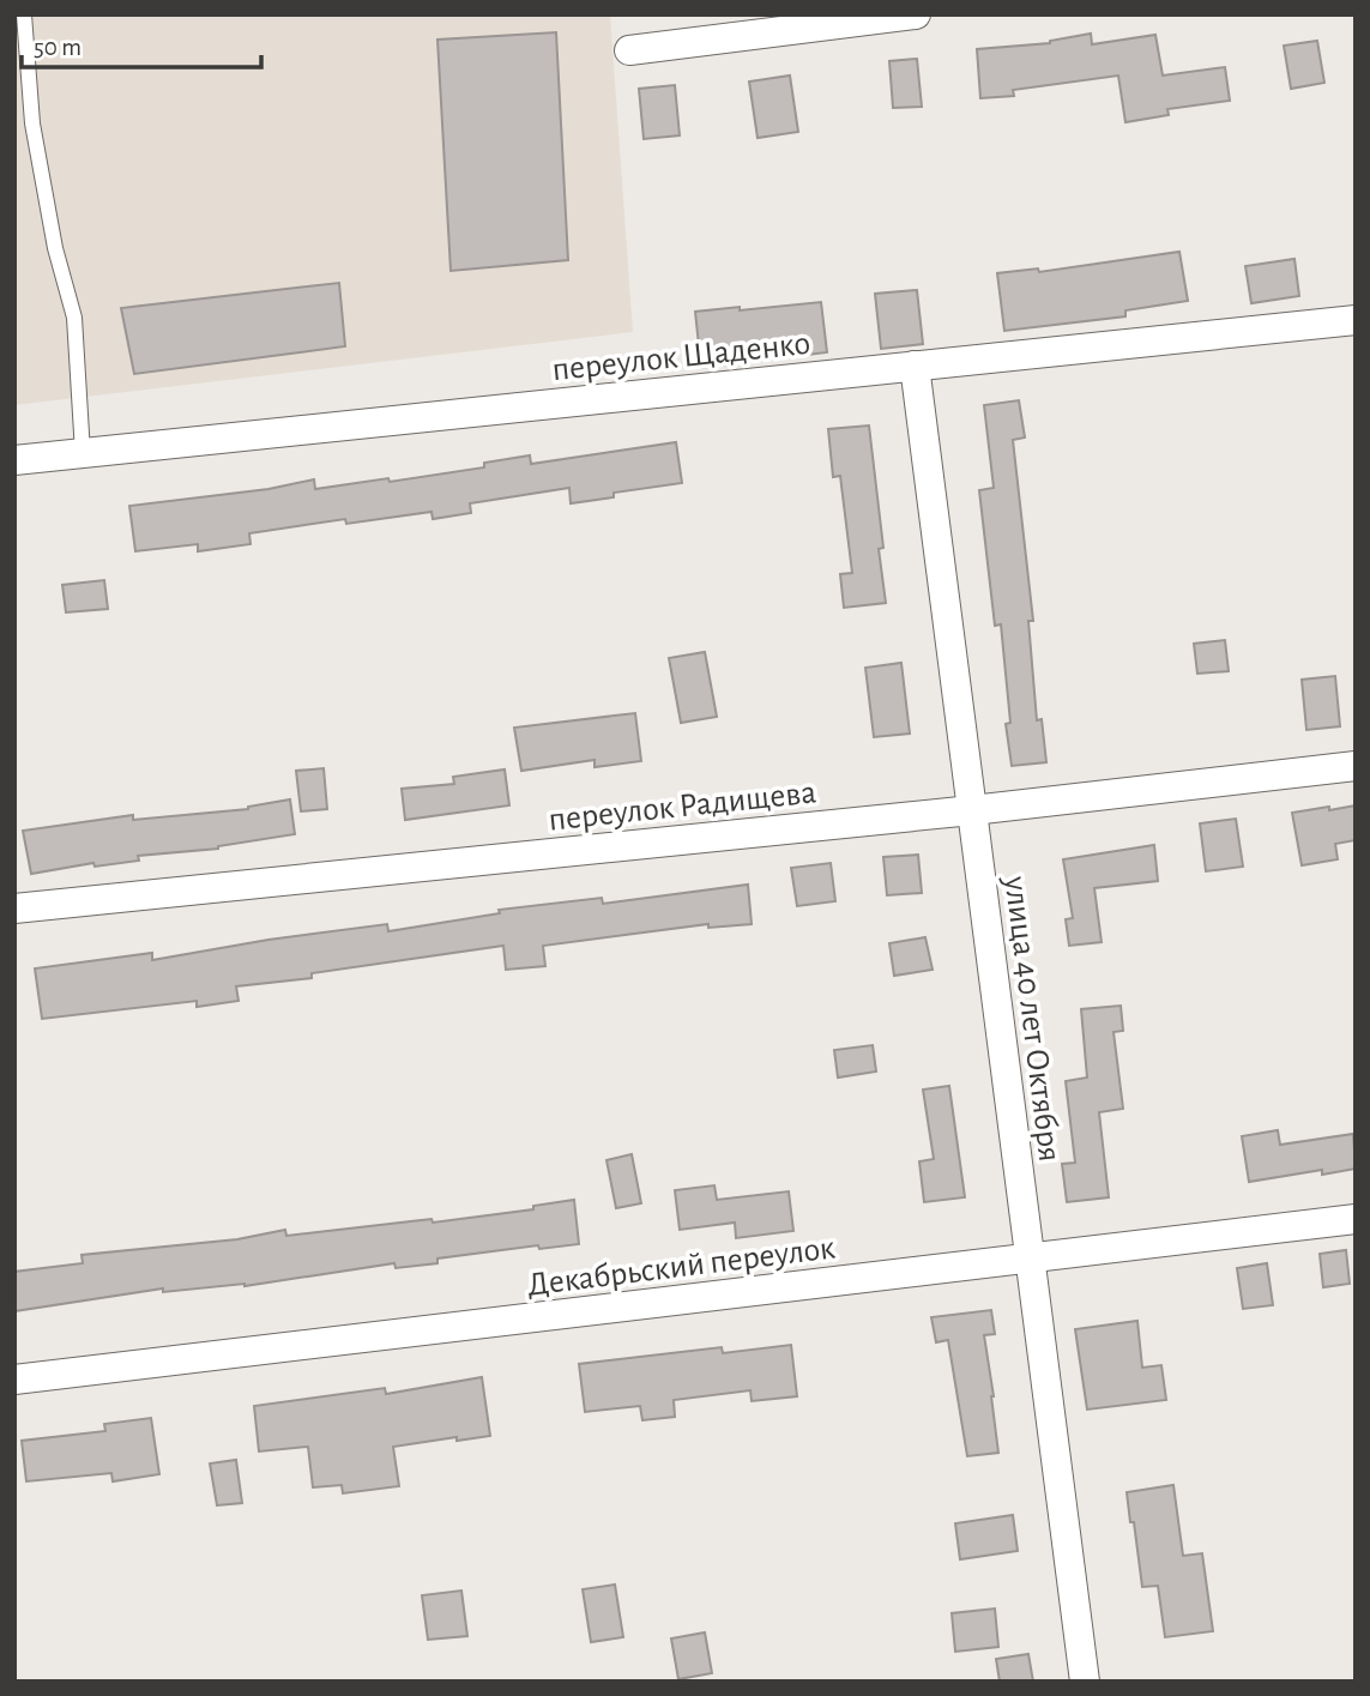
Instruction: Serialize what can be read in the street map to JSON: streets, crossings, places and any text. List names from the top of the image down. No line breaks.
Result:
{"streets":{"street":["переулок Щаденко","переулок Радищева","улица 40 лет Октября","Декабрьский переулок"]},"crossings":[["переулок Щаденко","улица 40 лет Октября"],["переулок Радищева","улица 40 лет Октября"],["улица 40 лет Октября","Декабрьский переулок"]],"scale_bar":"50 m"}
